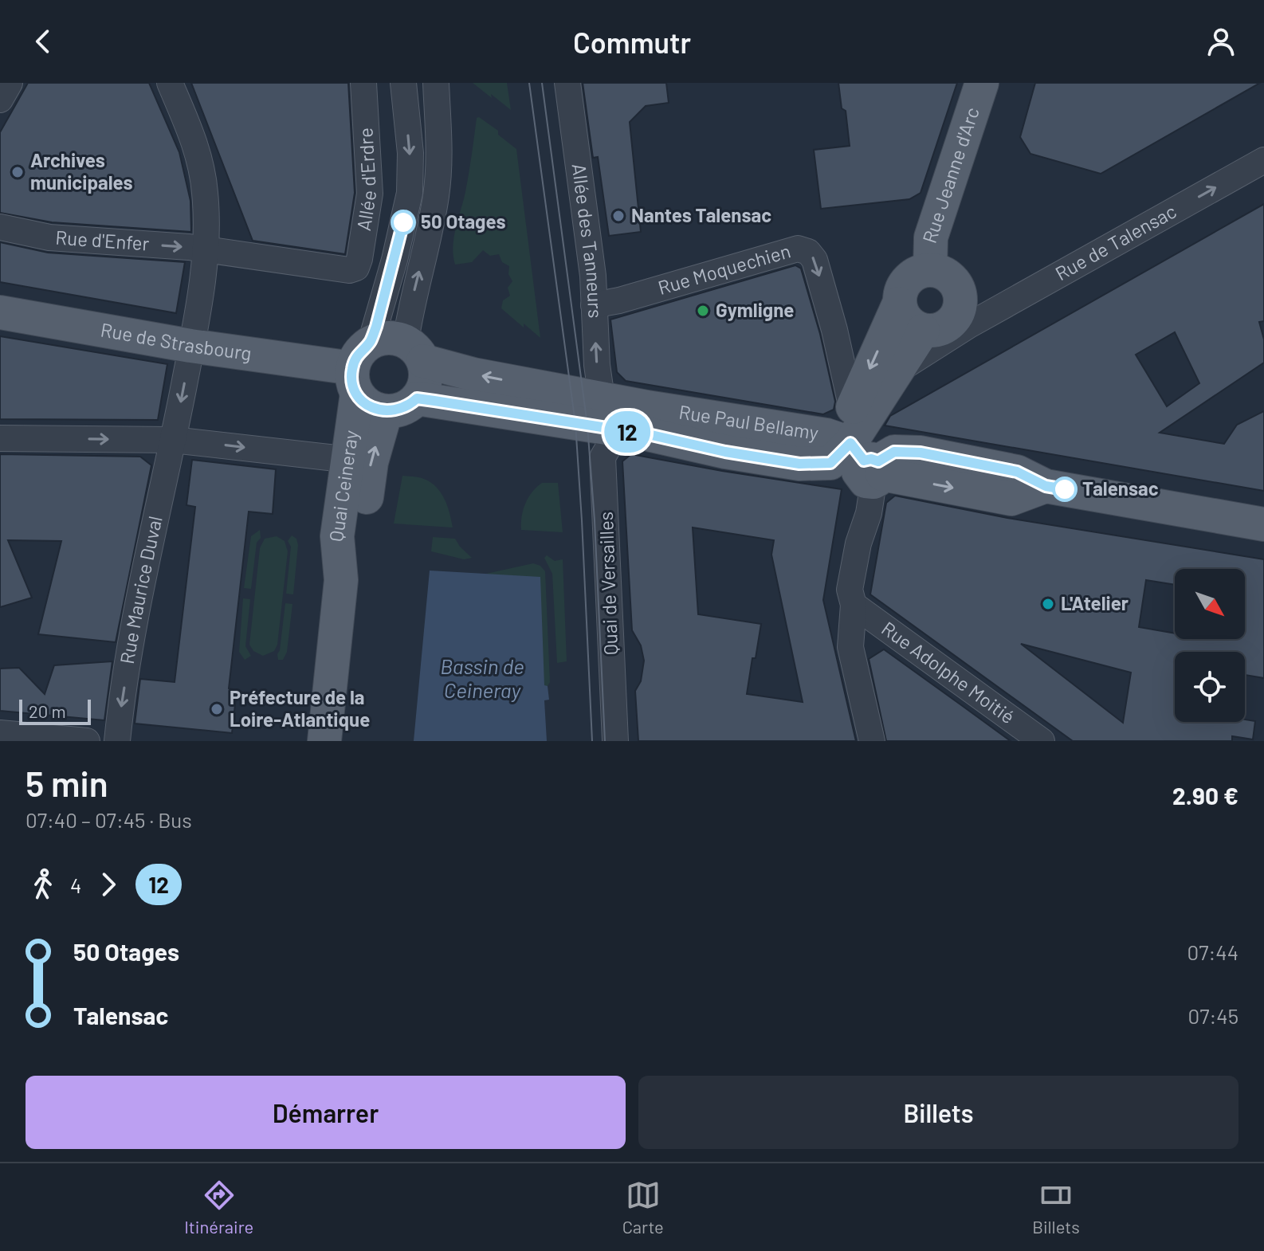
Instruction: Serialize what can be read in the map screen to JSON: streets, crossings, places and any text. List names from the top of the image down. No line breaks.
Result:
{"streets":{"main road":["Rue Jeanne d'Arc","Rue de Talensac","Rue de Strasbourg","Rue Paul Bellamy","Quai Ceineray"],"street":["Allée d'Erdre","Rue d'Enfer","Allée des Tanneurs","Rue Moquechien","Quai de Versailles","Rue Maurice Duval","Rue Adolphe Moitié"]},"crossings":[["Rue Jeanne d'Arc","Rue de Talensac"],["Allée d'Erdre","Rue d'Enfer"],["Rue d'Enfer","Rue Maurice Duval"],["Allée des Tanneurs","Rue Moquechien"],["Allée des Tanneurs","Rue Paul Bellamy"],["Rue de Talensac","Rue Paul Bellamy"],["Rue de Strasbourg","Rue Paul Bellamy"],["Rue de Strasbourg","Quai Ceineray"],["Rue de Strasbourg","Rue Maurice Duval"],["Rue Paul Bellamy","Quai Ceineray"],["Rue Paul Bellamy","Quai de Versailles"]],"one_way":["Rue de Talensac","Rue Maurice Duval"],"water":["Bassin de Ceineray"],"places":["Archives municipales","Nantes Talensac","50 Otages","Gymligne","Talensac","L'Atelier","Préfecture de la Loire-Atlantique"],"lines":["bus line 12"],"scale_bar":"20 m","north":"bottom right","page":{"header":"Commutr","on_map":"12","scale":"20 m","heading":["5 min","07:40 – 07:45 · Bus","2.90 €"],"legs":["4","12"],"list":[{"name":"50 Otages","value":"07:44"},{"name":"Talensac","value":"07:45"}],"buttons":["Démarrer","Billets"],"tabs":["Itinéraire","Carte","Billets"]}}
